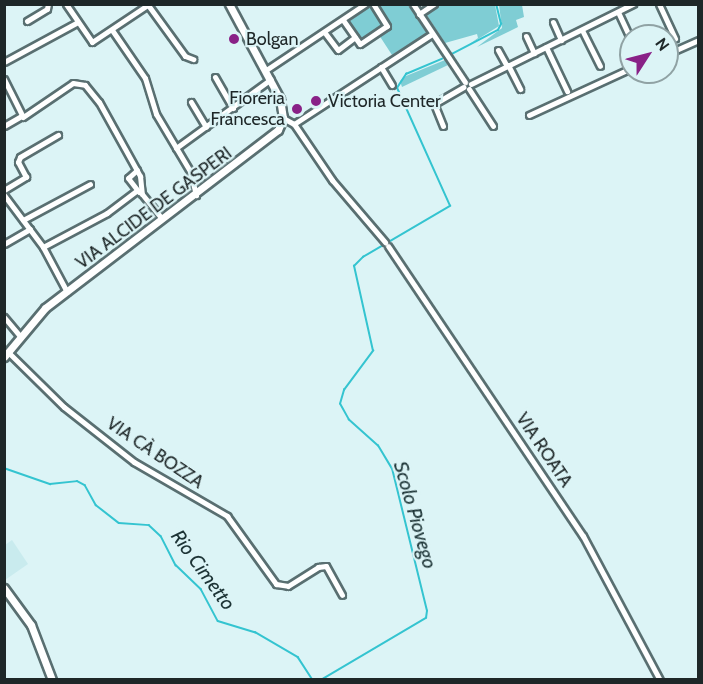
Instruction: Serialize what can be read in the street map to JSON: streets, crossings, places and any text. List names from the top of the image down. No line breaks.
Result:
{"streets":{"street":["VIA ALCIDE DE GASPERI","VIA ROATA","VIA CÀ BOZZA"]},"crossings":[["VIA ALCIDE DE GASPERI","VIA ROATA"],["VIA ALCIDE DE GASPERI","VIA CÀ BOZZA"]],"water":["Scolo Piovego","Rio Cimetto"],"places":["Bolgan","Victoria Center","Fioreria Francesca"],"north":"top right"}
